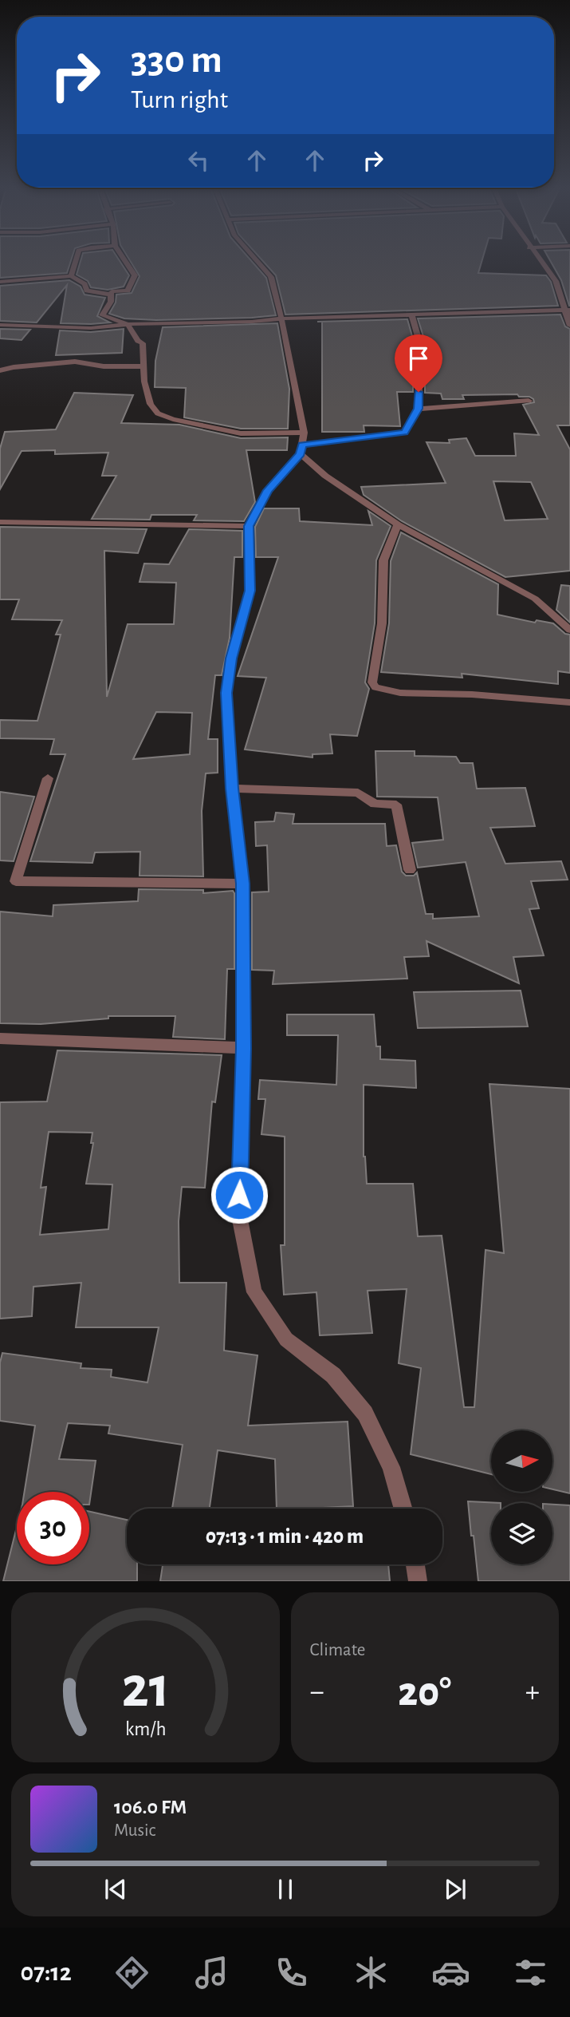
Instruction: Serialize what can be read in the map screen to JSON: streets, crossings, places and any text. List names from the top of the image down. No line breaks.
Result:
{"north":"right","page":{"turn":["330 m","Turn right"],"limit":"30","trip":"07:13 · 1 min · 420 m","tile":"Climate","heat":["−","20°","+"],"song":["106.0 FM","Music"],"tabs":"07:12","gauge":["21","km/h"]}}
